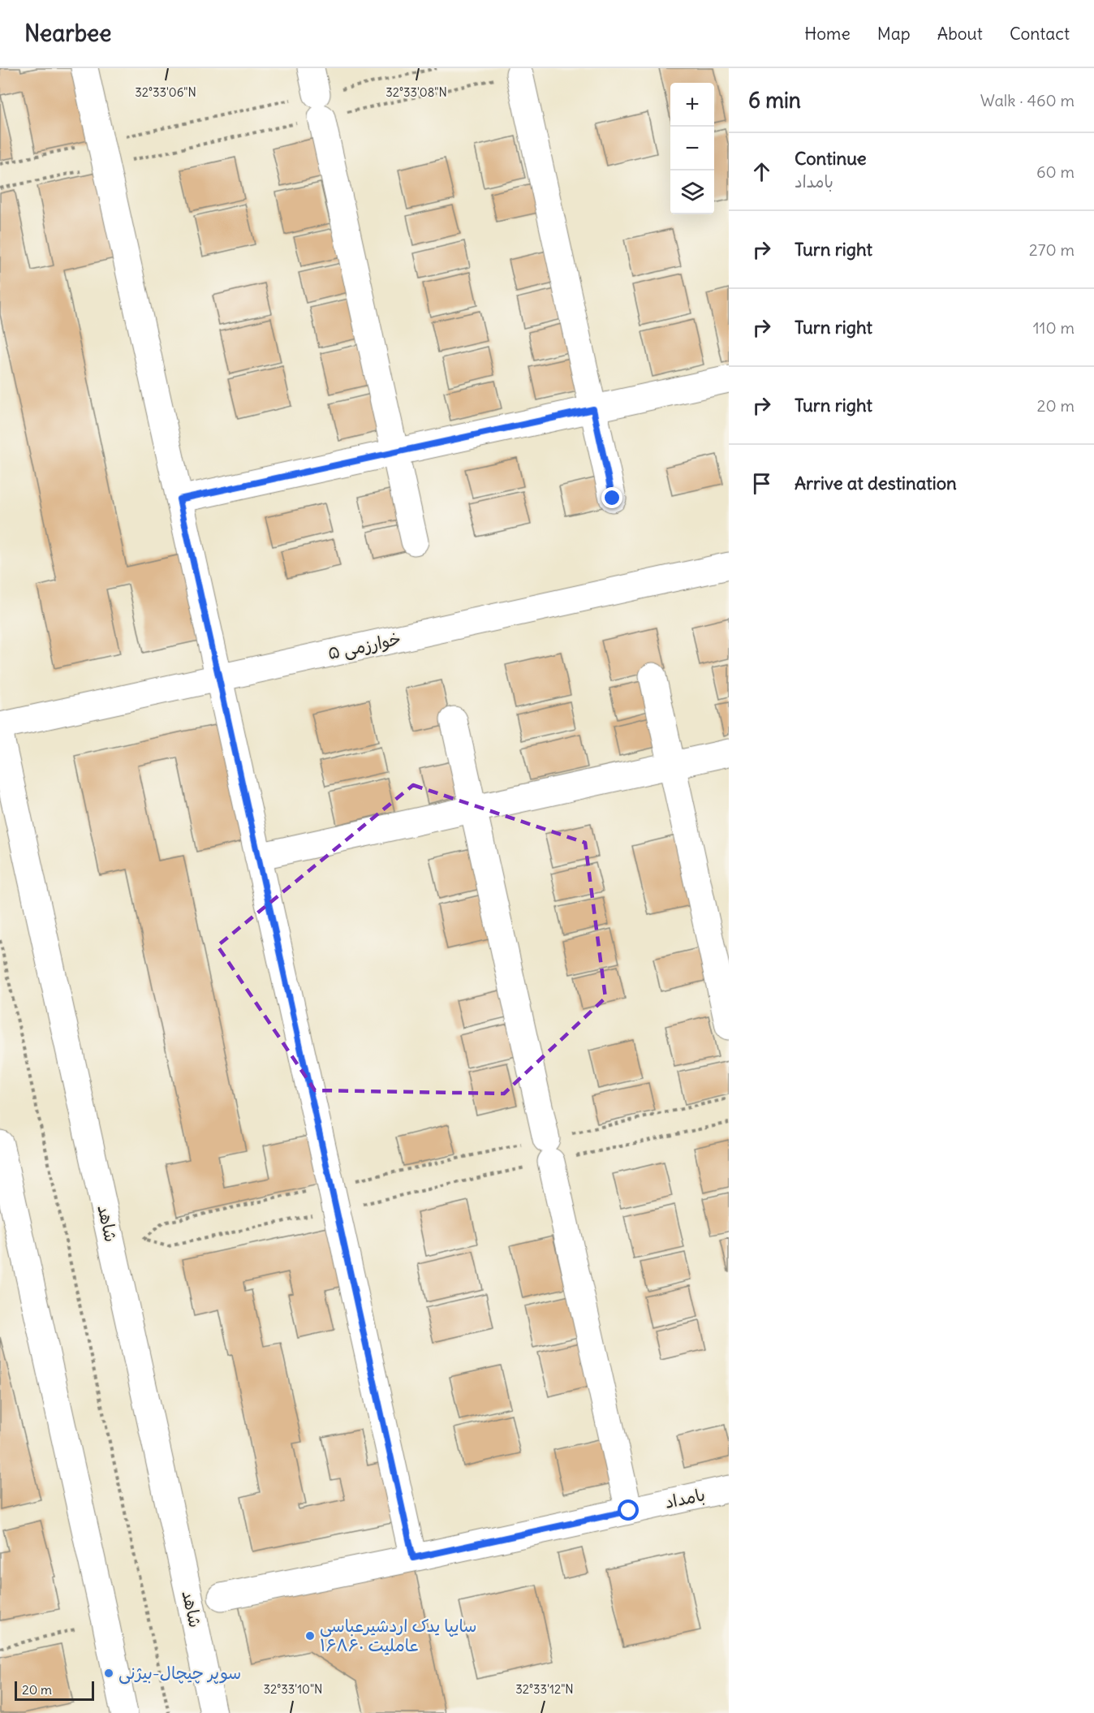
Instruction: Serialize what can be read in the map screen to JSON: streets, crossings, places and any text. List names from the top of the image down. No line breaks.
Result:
{"streets":{"street":["خوارزمی ۵","شاهد","بامداد"]},"places":["سایپا یدک اردشیرعباسی عاملیت ۱۶۸۶۰","سوپر چیچال-بیژنی"],"scale_bar":"20 m","page":{"header":"Nearbee","nav":["Home","Map","About","Contact"],"heading":["6 min","Walk · 460 m"],"map_buttons":["+","−"],"list":[["Continue","بامداد","60 m"],["Turn right","270 m"],["Turn right","110 m"],["Turn right","20 m"],"Arrive at destination"],"scale":"20 m"},"coordinates":["32°33'06\"N","32°33'08\"N","32°33'10\"N","32°33'12\"N"]}
